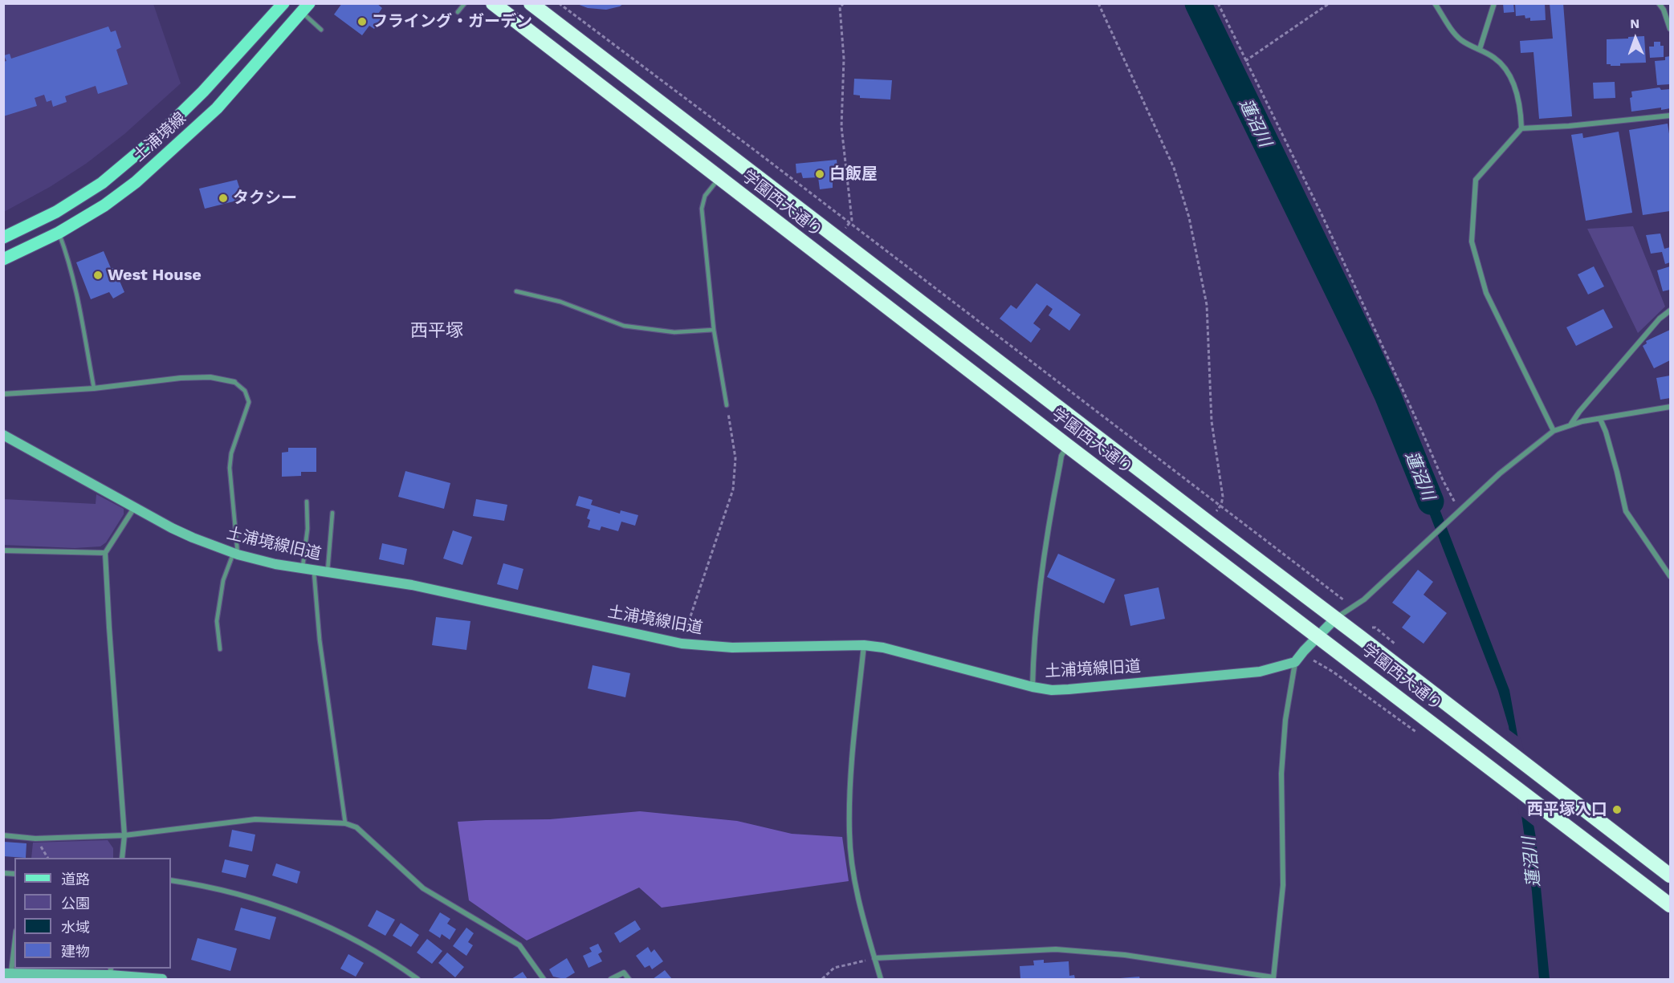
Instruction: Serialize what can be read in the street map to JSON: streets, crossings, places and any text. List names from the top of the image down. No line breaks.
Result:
{"streets":{"highway":["学園西大通り"],"main road":["土浦境線"],"street":["土浦境線旧道"]},"districts":["西平塚"],"water":["蓮沼川"],"places":["フライング・ガーデン","白飯屋","タクシー","West House","西平塚入口"],"legend":["道路","公園","水域","建物"],"north":"top"}
